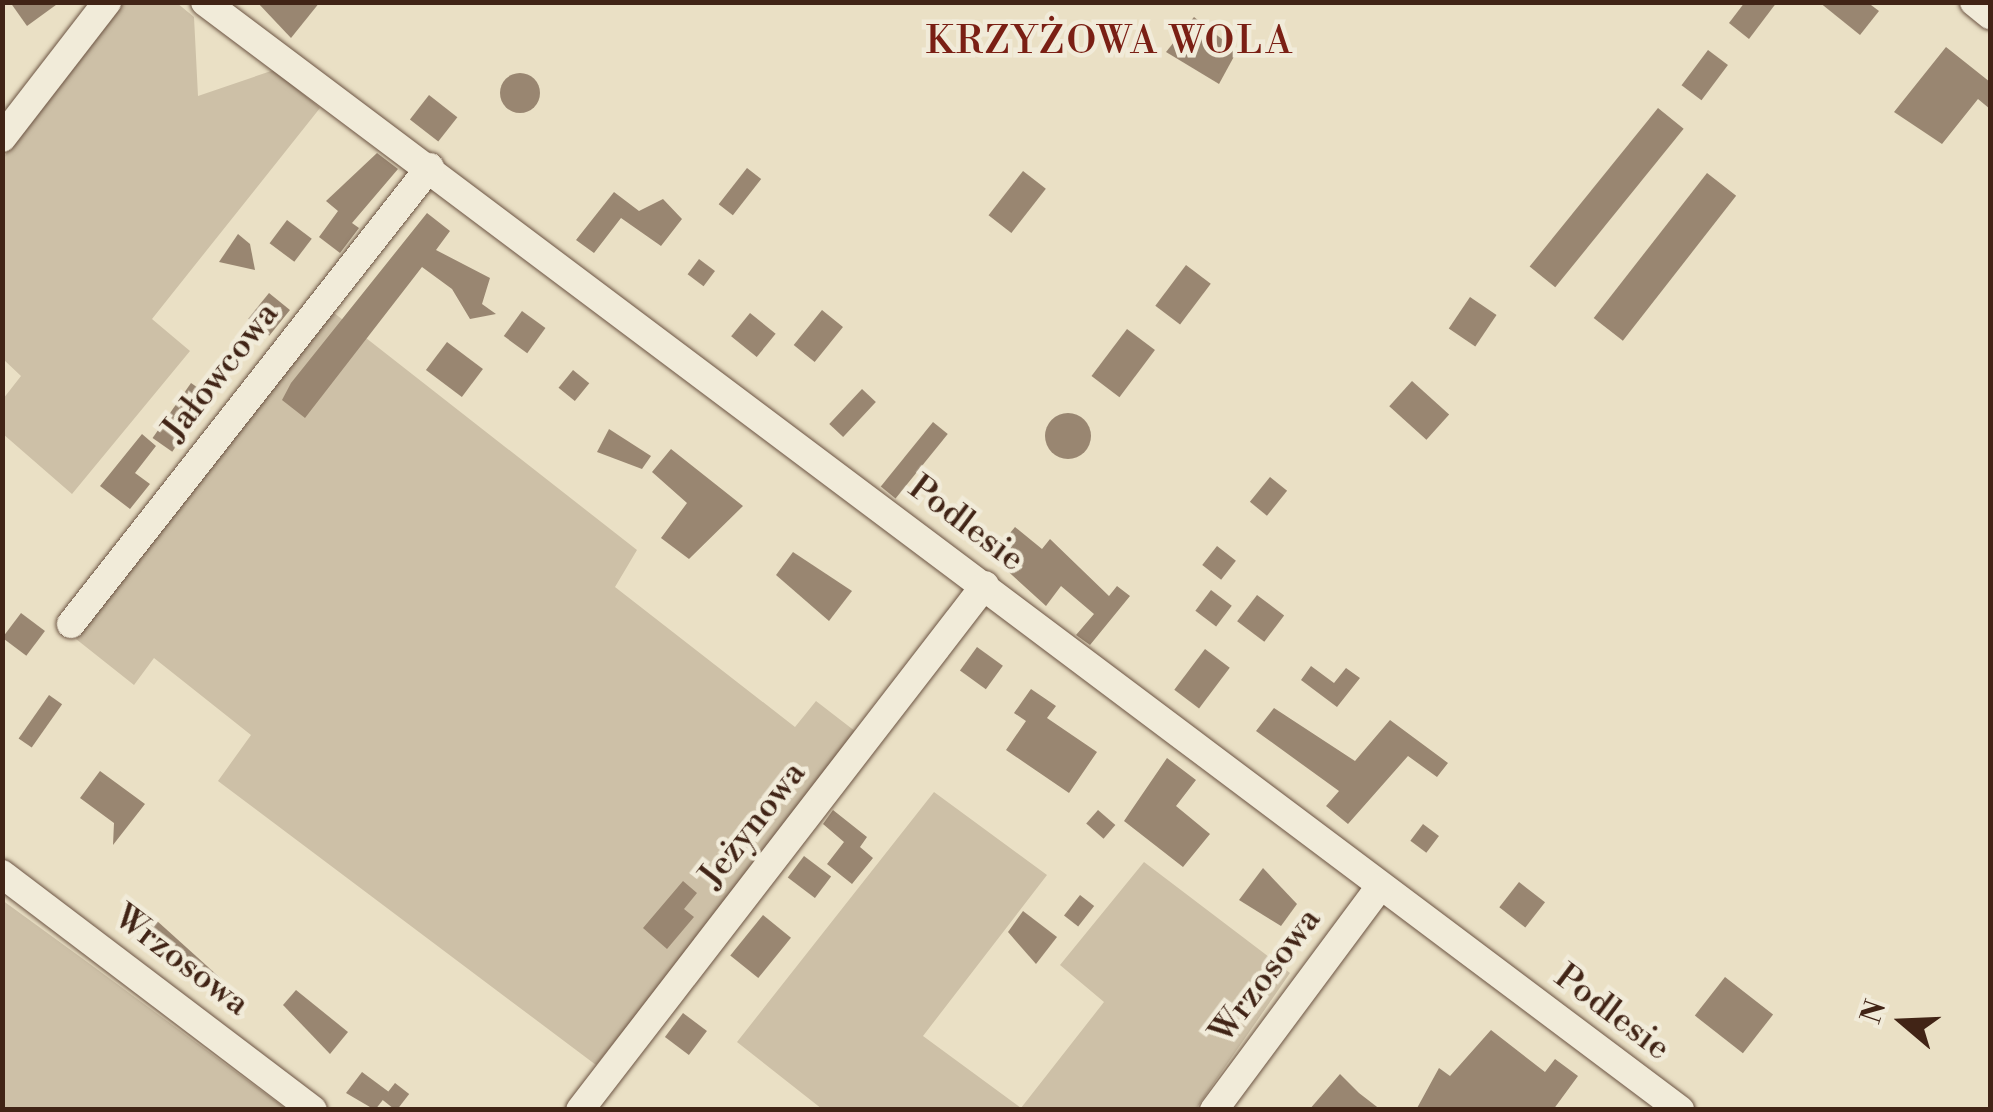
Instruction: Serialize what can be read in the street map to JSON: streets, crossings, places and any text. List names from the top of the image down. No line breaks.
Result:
{"streets":{"street":["Jałowcowa","Podlesie","Jeżynowa","Wrzosowa"]},"crossings":[["Jałowcowa","Podlesie"],["Podlesie","Jeżynowa"],["Podlesie","Wrzosowa"]],"districts":["KRZYŻOWA WOLA"],"north":"left"}
